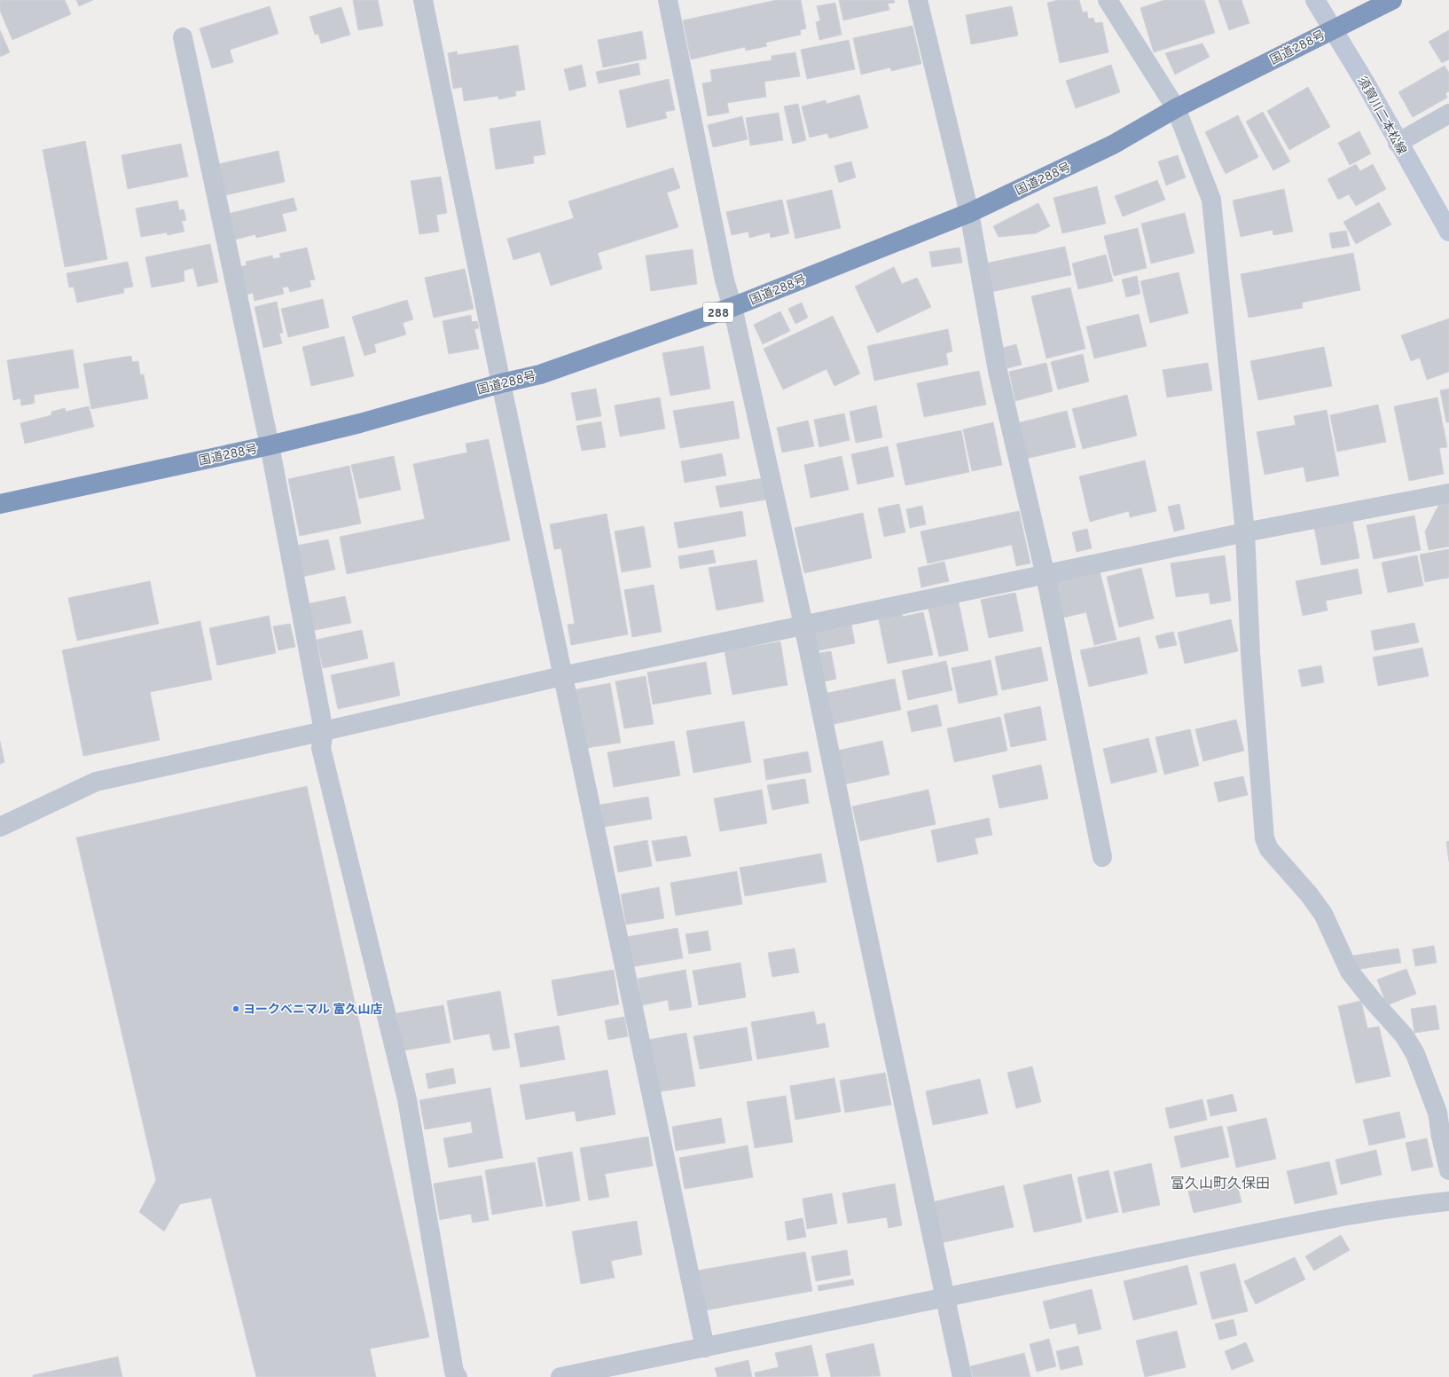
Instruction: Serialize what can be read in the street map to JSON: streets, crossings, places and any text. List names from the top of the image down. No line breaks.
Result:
{"streets":{"highway":["国道288号","288"],"main road":["須賀川二本松線"]},"crossings":[["国道288号","須賀川二本松線"]],"districts":["富久山町久保田"],"places":["ヨークベニマル 富久山店"]}
